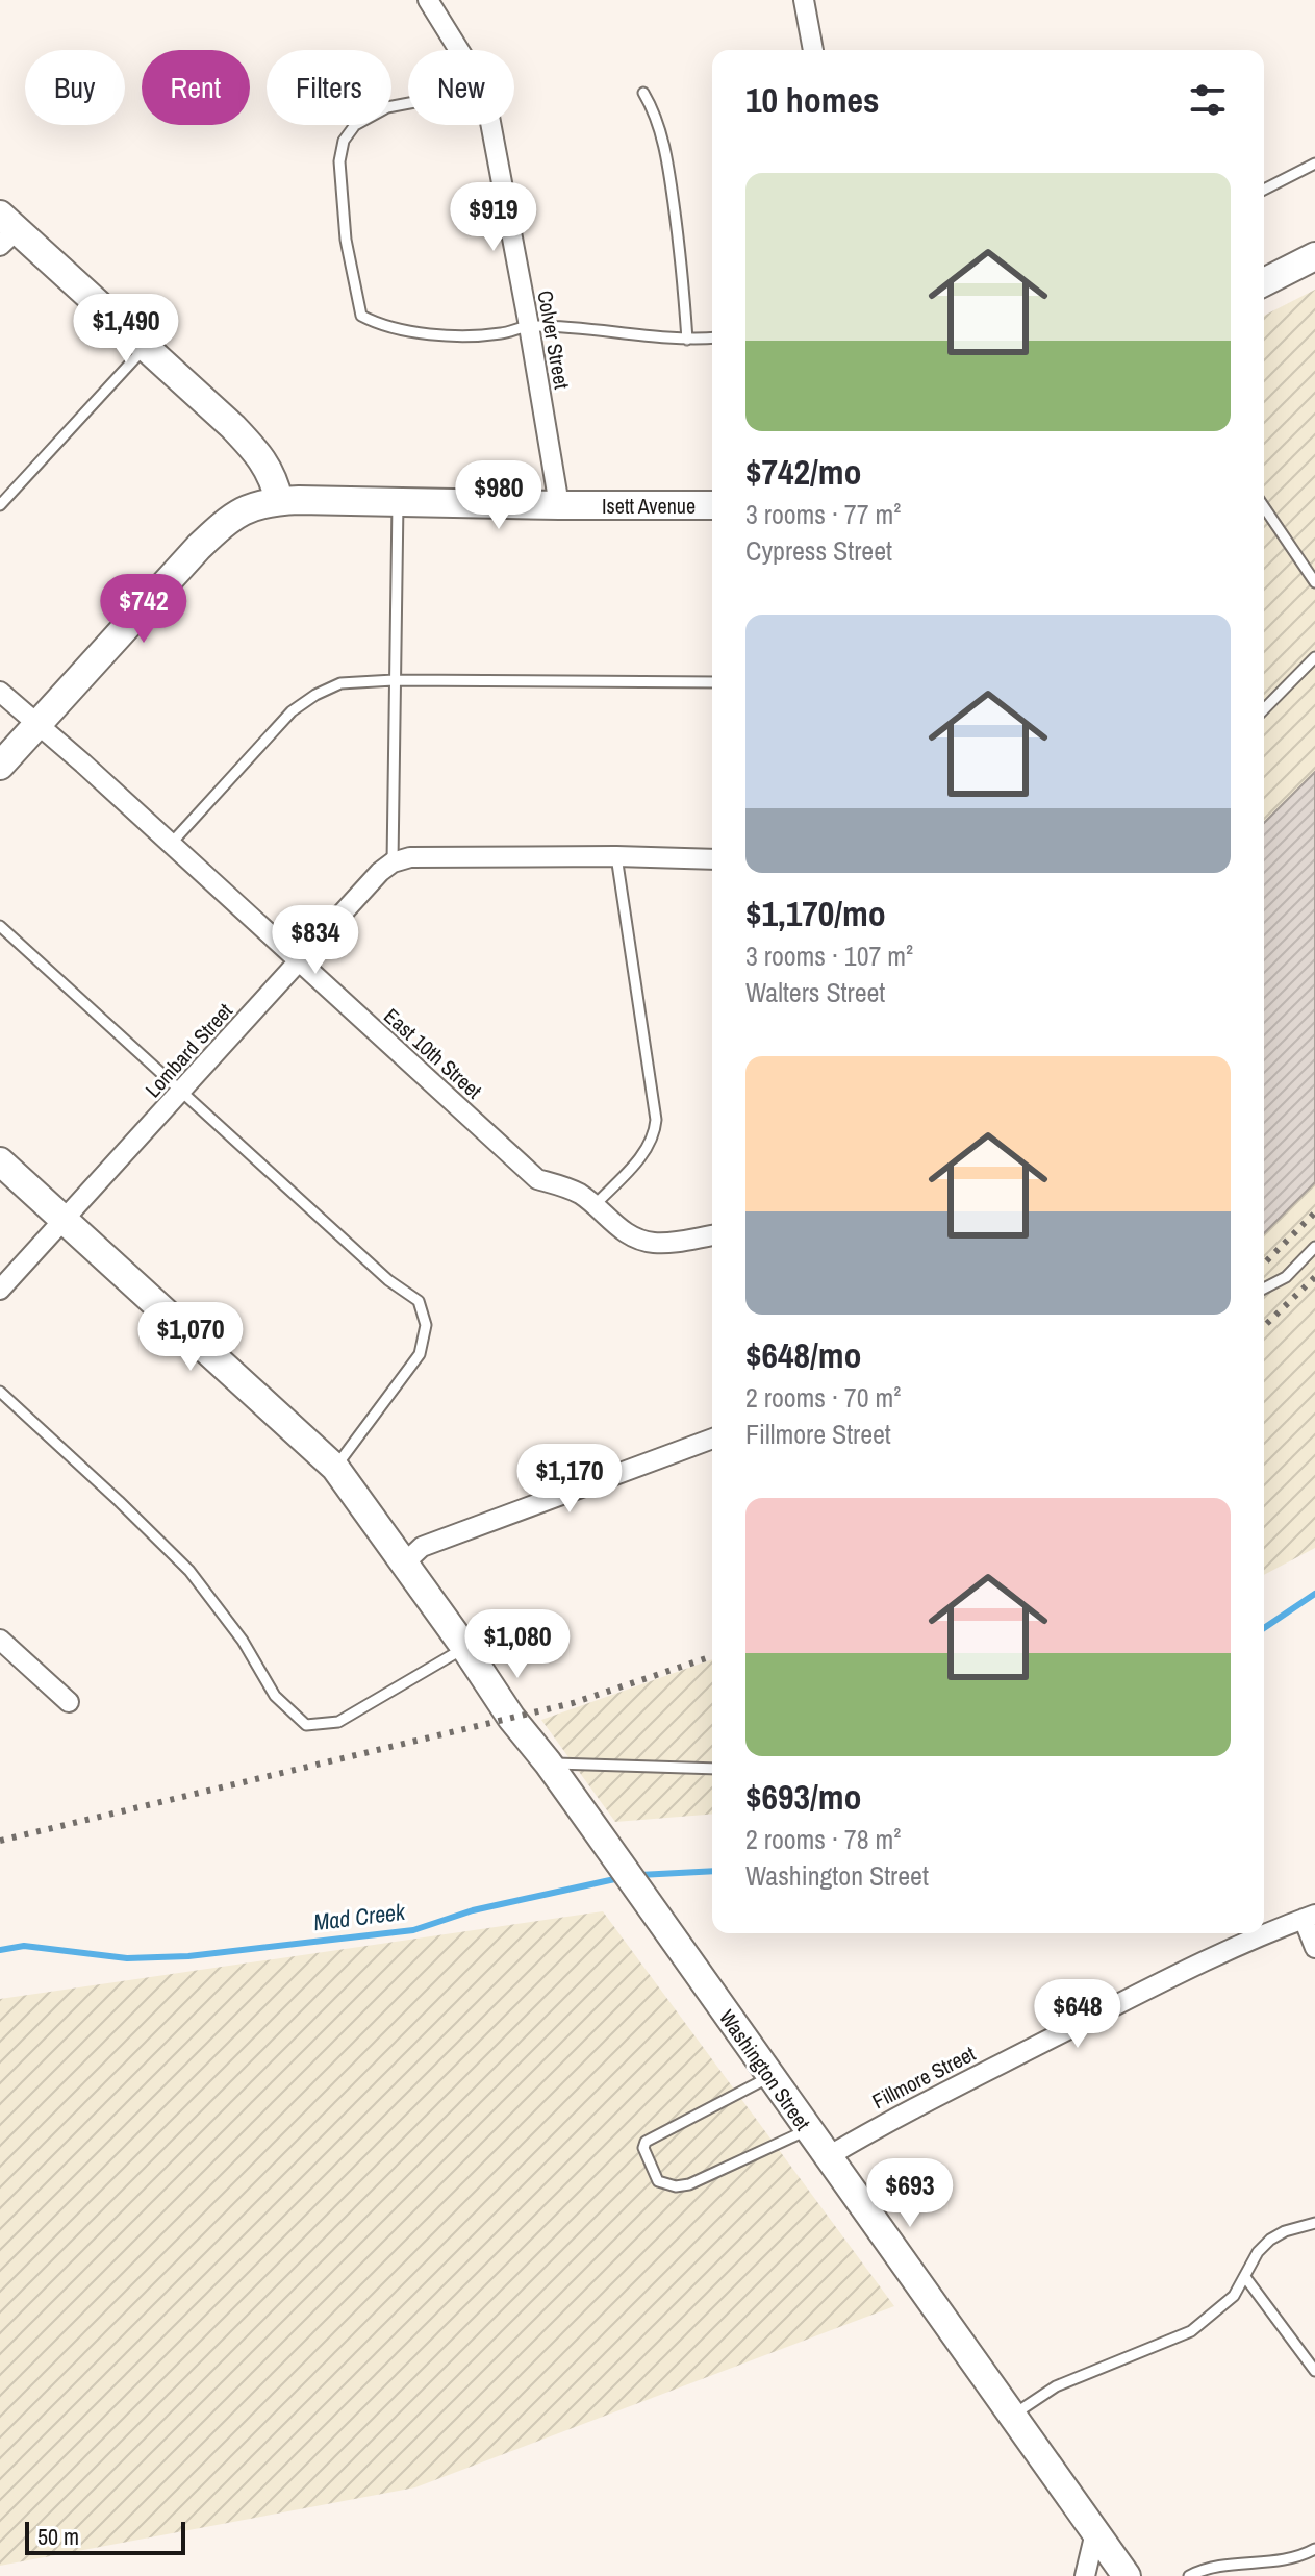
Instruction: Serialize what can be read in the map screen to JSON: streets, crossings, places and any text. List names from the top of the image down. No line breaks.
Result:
{"streets":{"main road":["Isett Avenue","Washington Street"],"street":["Colver Street","Lombard Street","East 10th Street","Fillmore Street"]},"crossings":[["Colver Street","Isett Avenue"],["Isett Avenue","East 10th Street"],["Lombard Street","East 10th Street"],["Lombard Street","Washington Street"],["Washington Street","Fillmore Street"]],"water":["Mad Creek"],"scale_bar":"50 m","page":{"chip":["Buy","Rent","Filters","New"],"heading":"10 homes","list":[{"name":"$742/mo","note":"3 rooms · 77 m² · Cypress Street"},{"name":"$1,170/mo","note":"3 rooms · 107 m² · Walters Street"},{"name":"$648/mo","note":"2 rooms · 70 m² · Fillmore Street"},{"name":"$693/mo","note":"2 rooms · 78 m² · Washington Street"}],"price":["$919","$1,490","$980","$742","$834","$1,070","$1,170","$1,080","$648","$693"],"scale":"50 m"}}
